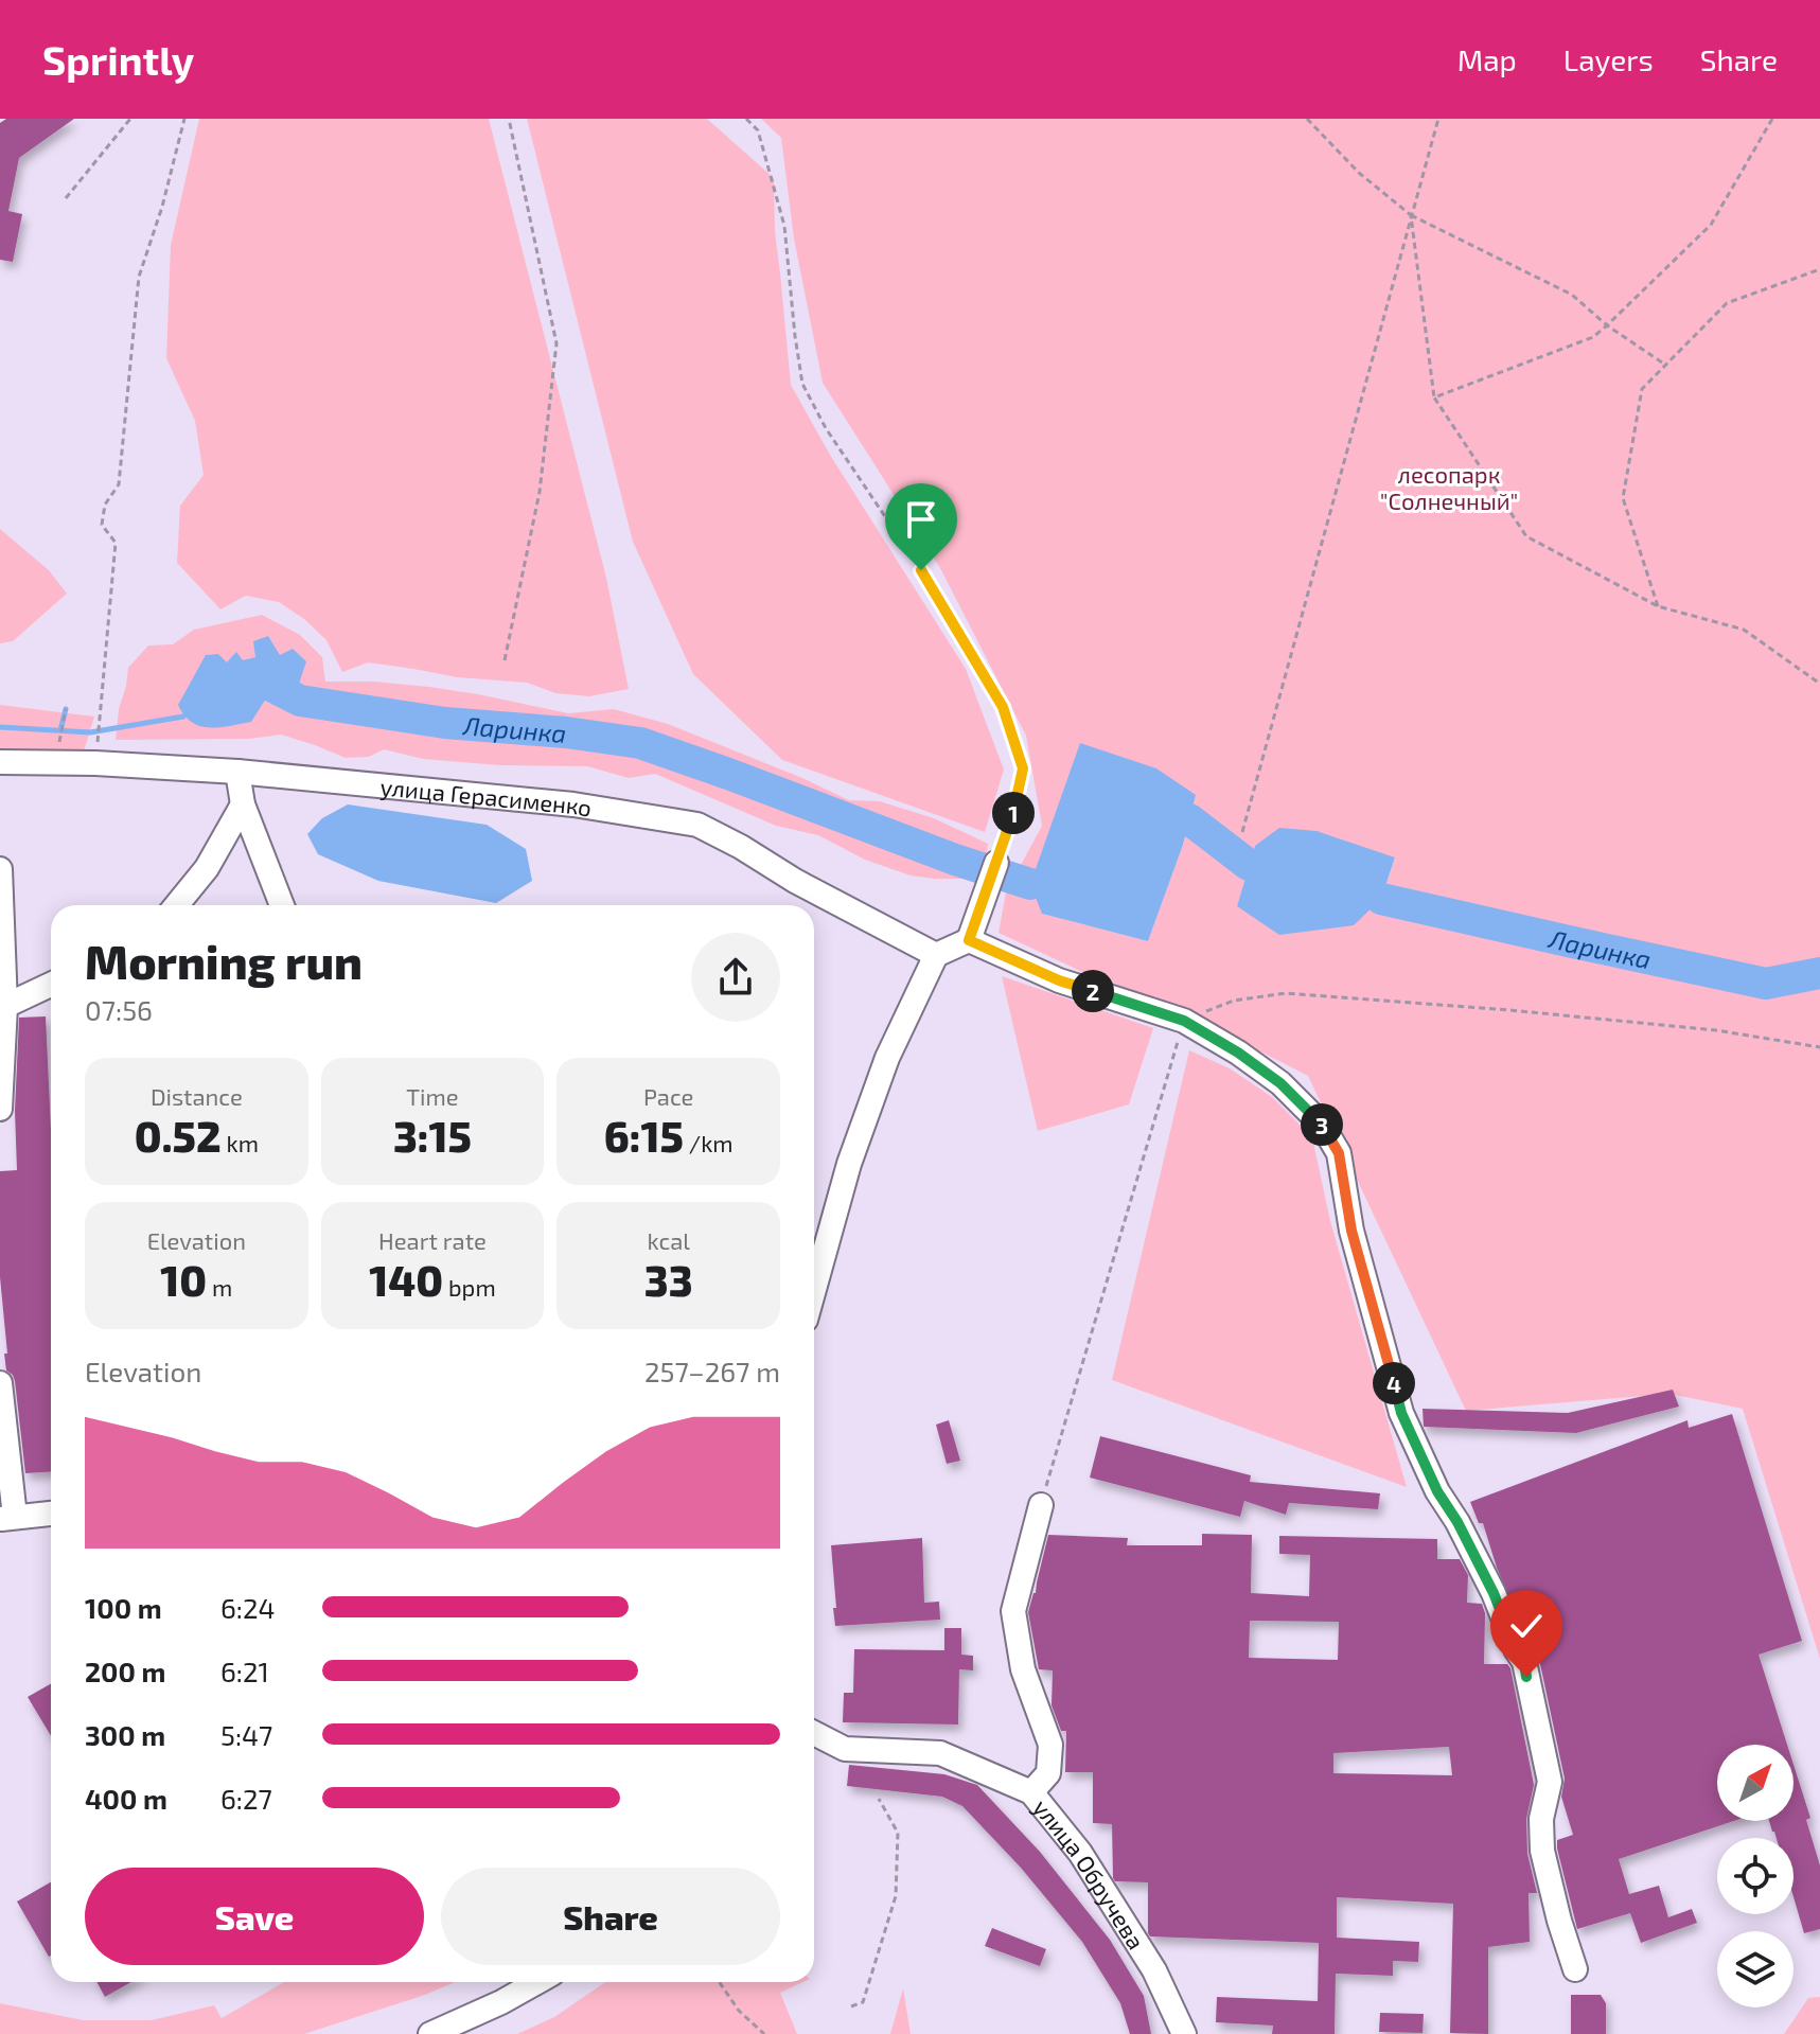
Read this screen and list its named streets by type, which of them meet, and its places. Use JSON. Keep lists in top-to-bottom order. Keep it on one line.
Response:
{"streets":{"street":["улица Герасименко","улица Обручева"]},"water":["Ларинка"],"parks":["лесопарк \"Солнечный\""],"north":"top right","page":{"header":"Sprintly","nav":["Map","Layers","Share"],"pins":["1","2","3","4"],"heading":["Morning run","07:56"],"stats":[["Distance","0.52 km"],["Time","3:15"],["Pace","6:15 /km"],["Elevation","10 m"],["Heart rate","140 bpm"],["kcal","33"]],"chart":["Elevation","257–267 m"],"list":[{"name":"100 m","note":"6:24"},{"name":"200 m","note":"6:21"},{"name":"300 m","note":"5:47"},{"name":"400 m","note":"6:27"}],"buttons":["Save","Share"]}}
